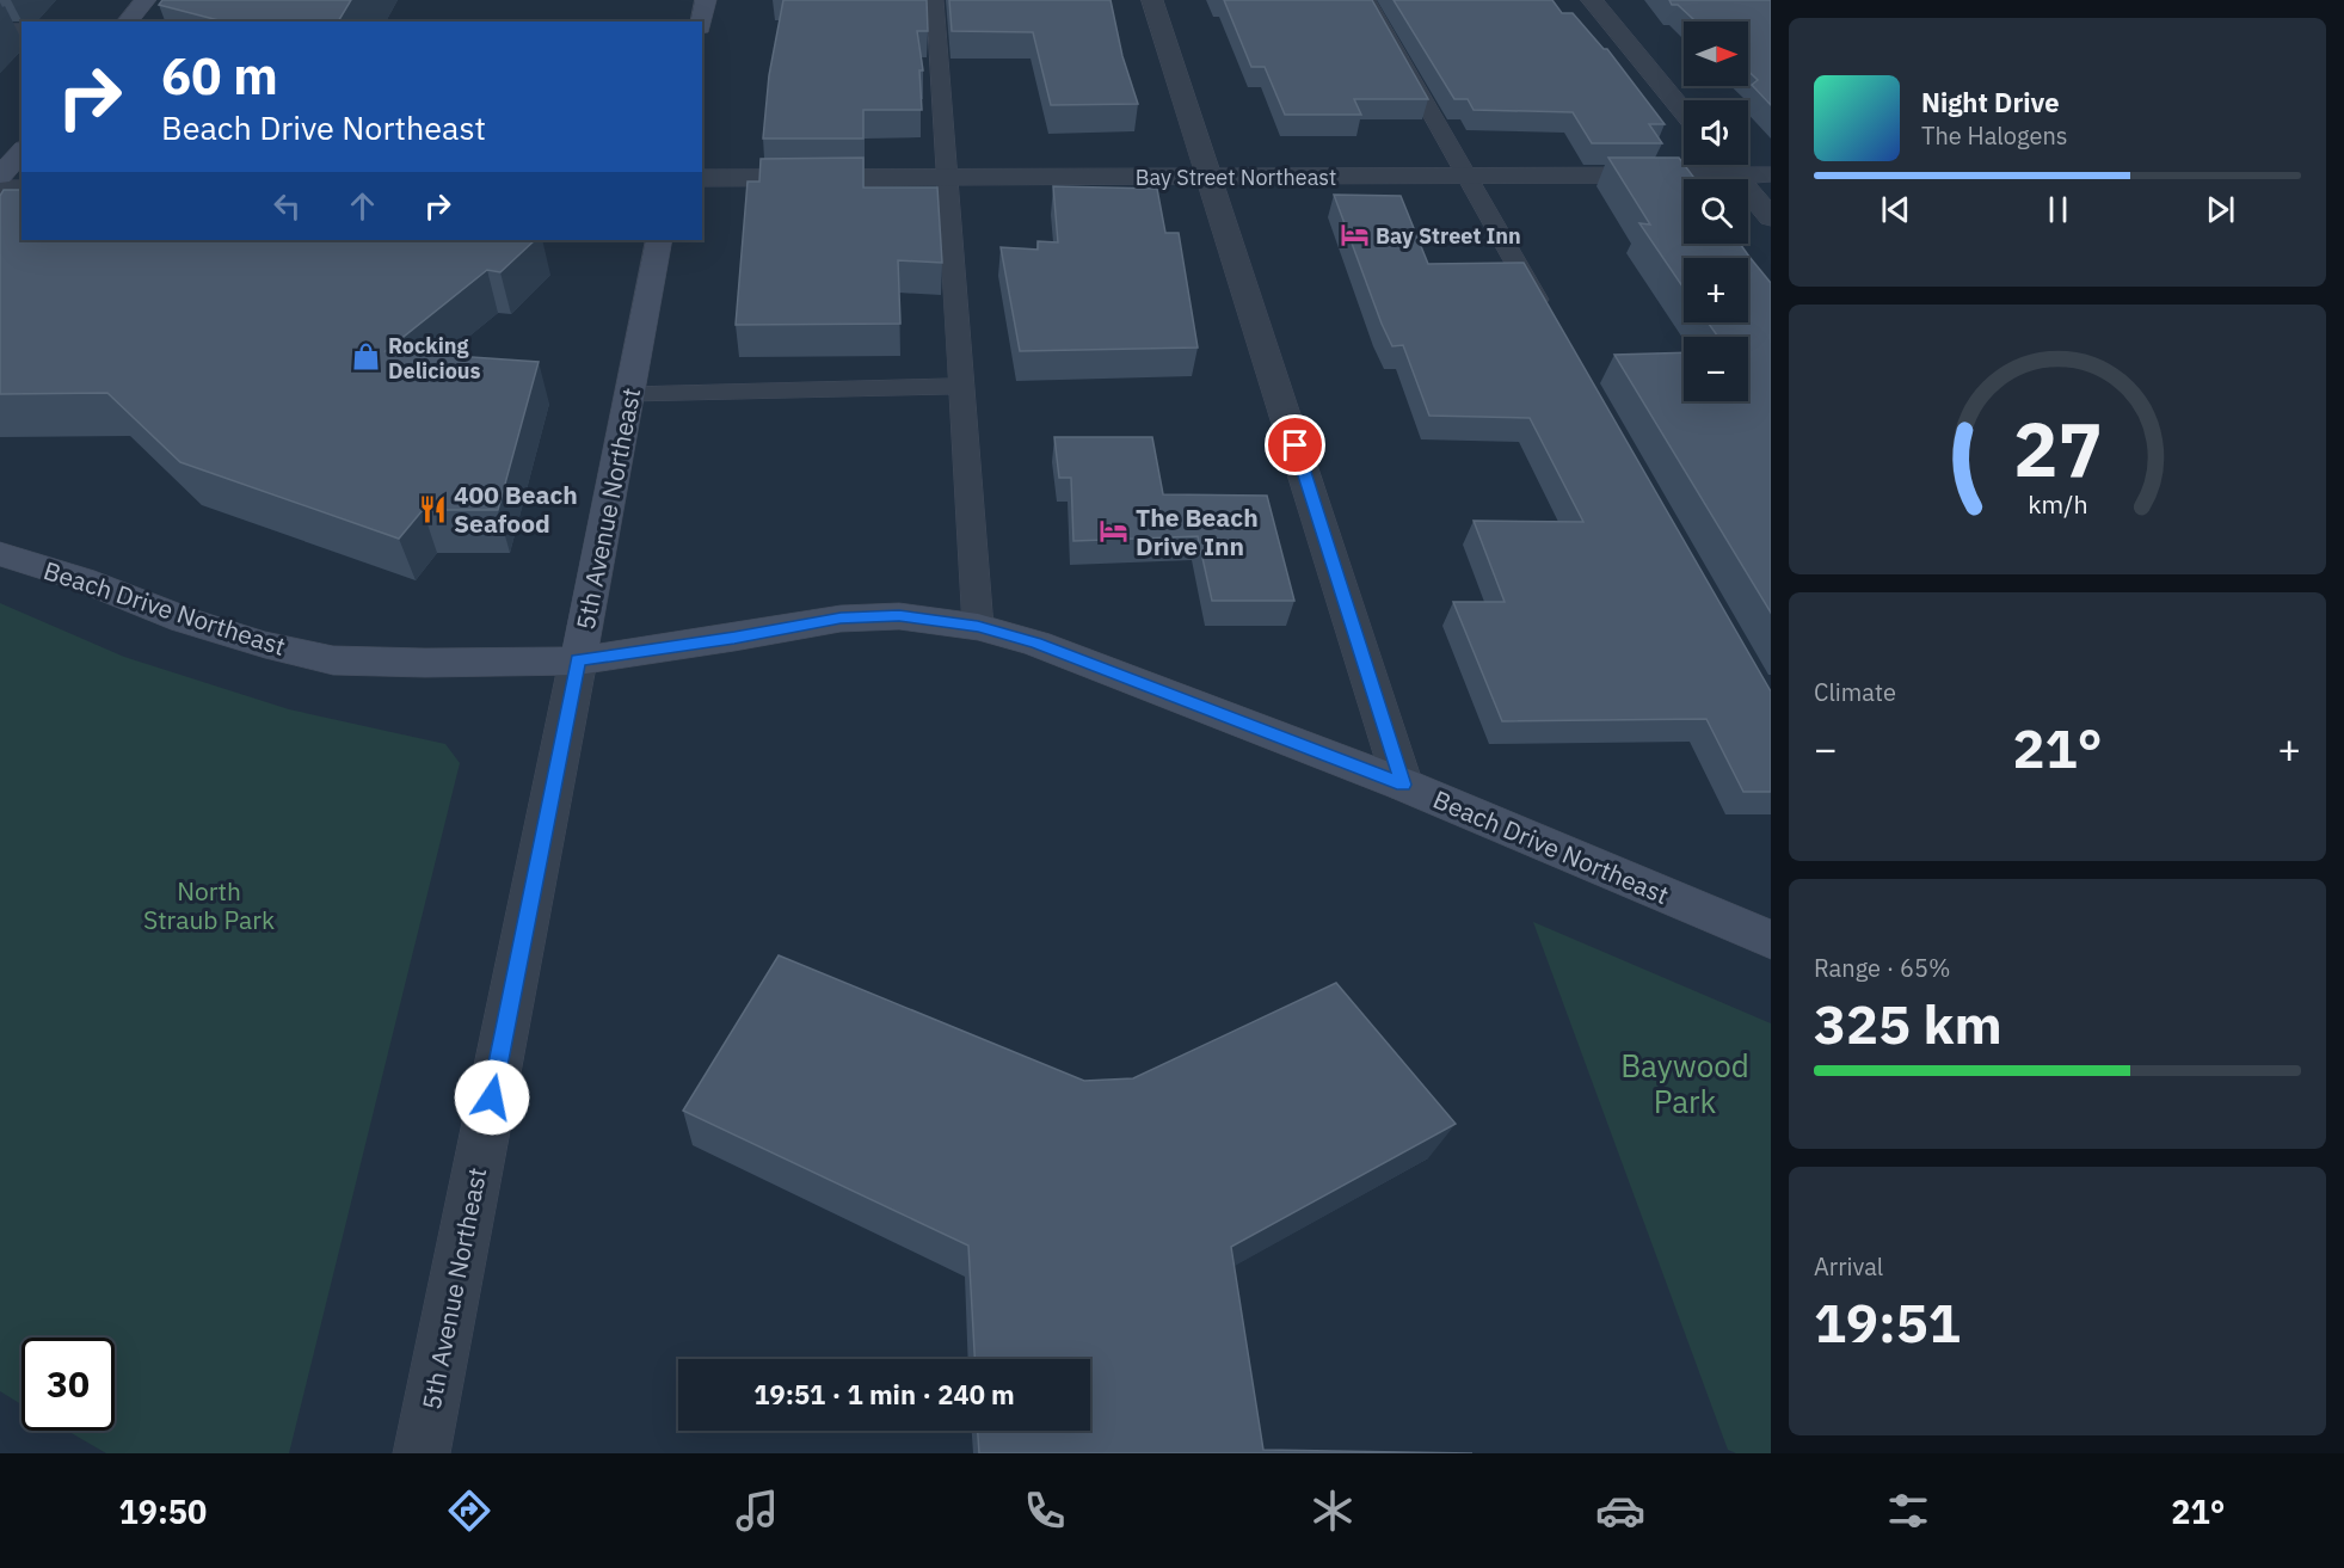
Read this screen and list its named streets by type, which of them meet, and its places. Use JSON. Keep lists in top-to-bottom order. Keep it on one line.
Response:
{"streets":{"street":["Bay Street Northeast","5th Avenue Northeast","Beach Drive Northeast"]},"crossings":[["5th Avenue Northeast","Beach Drive Northeast"]],"parks":["North Straub Park","Baywood Park"],"places":{"hotel":["Bay Street Inn","The Beach Drive Inn"],"shop":["Rocking Delicious"],"restaurant":["400 Beach Seafood"]},"north":"right","page":{"map_buttons":["+","−"],"turn":["60 m","Beach Drive Northeast"],"song":["Night Drive","The Halogens"],"tile":["Climate",["Range · 65%","325 km"],["Arrival","19:51"]],"heat":["−","21°","+"],"limit":"30","trip":"19:51 · 1 min · 240 m","tabs":["19:50","21°"],"gauge":["27","km/h"]}}
